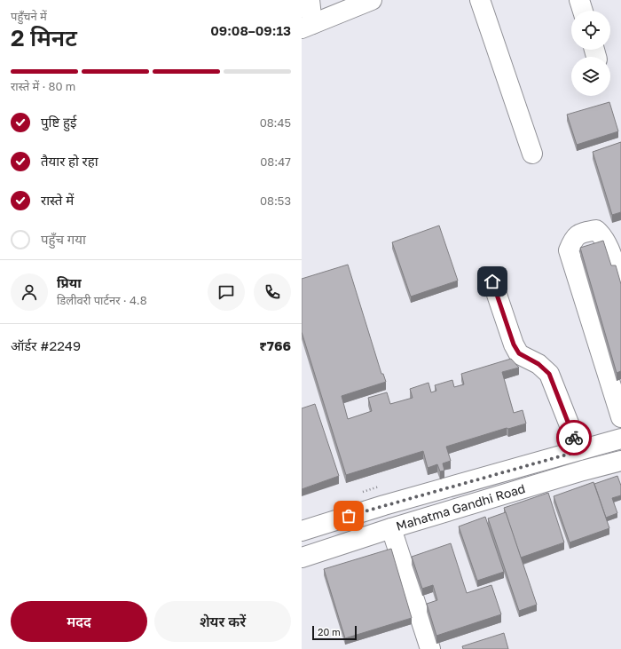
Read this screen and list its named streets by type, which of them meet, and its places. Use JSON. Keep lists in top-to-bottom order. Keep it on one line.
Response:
{"streets":{"main road":["Mahatma Gandhi Road"]},"scale_bar":"20 m","page":{"heading":["2 मिनट","पहुँचने में","09:08–09:13"],"panel":["प्रिया","डिलीवरी पार्टनर · 4.8","ऑर्डर #2249","₹766"],"bar":"रास्ते में · 80 m","list":[["पुष्टि हुई","08:45"],["तैयार हो रहा","08:47"],["रास्ते में","08:53"],"पहुँच गया"],"buttons":["मदद","शेयर करें"],"scale":"20 m"}}
